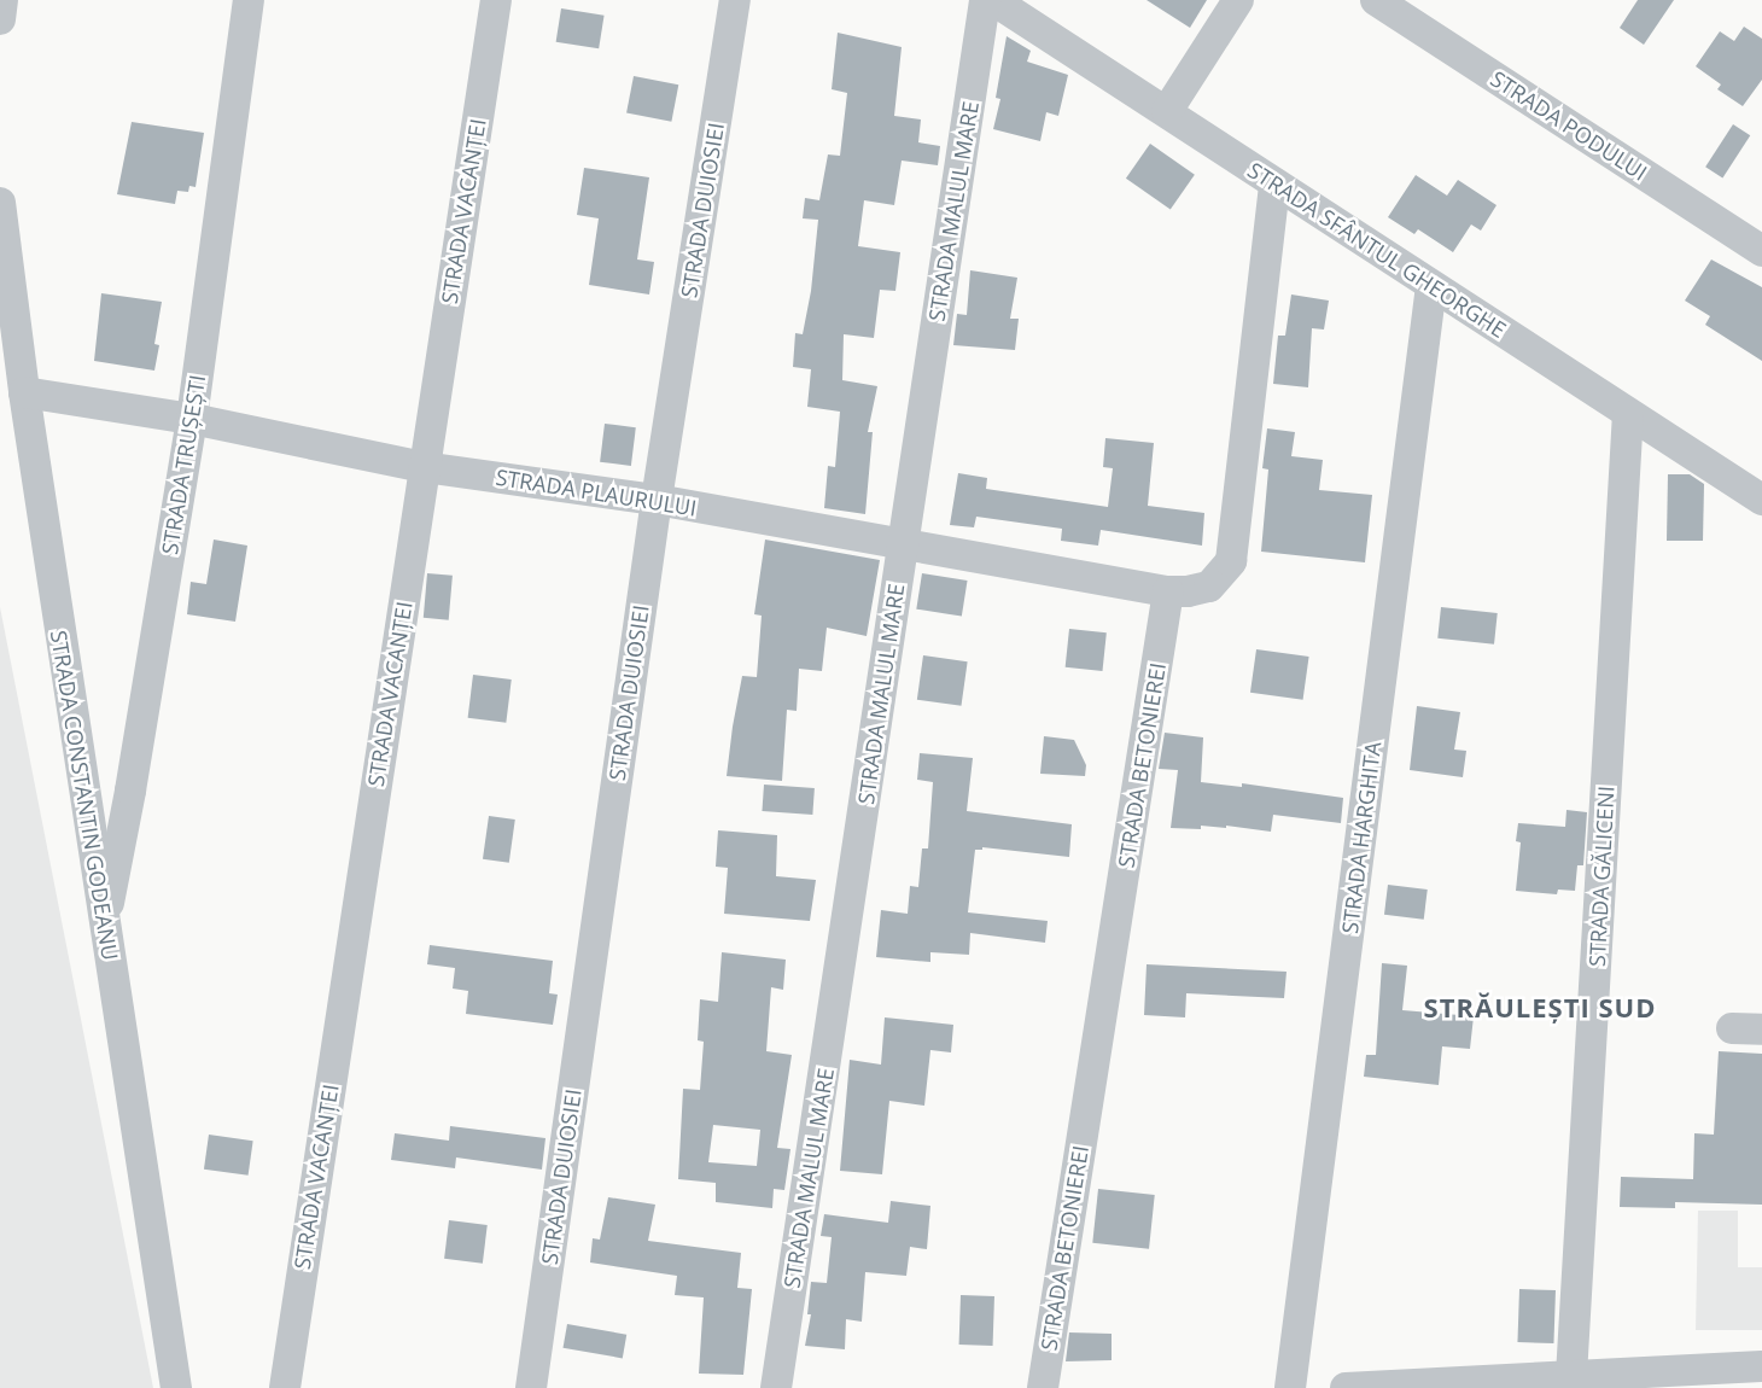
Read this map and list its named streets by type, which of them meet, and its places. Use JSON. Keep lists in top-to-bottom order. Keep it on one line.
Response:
{"streets":{"street":["STRADA PODULUI","STRADA DUIOSIEI","STRADA VACANȚEI","STRADA MALUL MARE","STRADA SFÂNTUL GHEORGHE","STRADA TRUȘEȘTI","STRADA PLAURULUI","STRADA BETONIEREI","STRADA CONSTANTIN GODEANU","STRADA HARGHITA","STRADA GĂLICENI"]},"crossings":[["STRADA DUIOSIEI","STRADA PLAURULUI"],["STRADA VACANȚEI","STRADA PLAURULUI"],["STRADA MALUL MARE","STRADA PLAURULUI"],["STRADA SFÂNTUL GHEORGHE","STRADA HARGHITA"],["STRADA SFÂNTUL GHEORGHE","STRADA GĂLICENI"],["STRADA TRUȘEȘTI","STRADA PLAURULUI"],["STRADA TRUȘEȘTI","STRADA CONSTANTIN GODEANU"],["STRADA PLAURULUI","STRADA BETONIEREI"],["STRADA PLAURULUI","STRADA CONSTANTIN GODEANU"]],"districts":["STRĂULEȘTI SUD"]}
